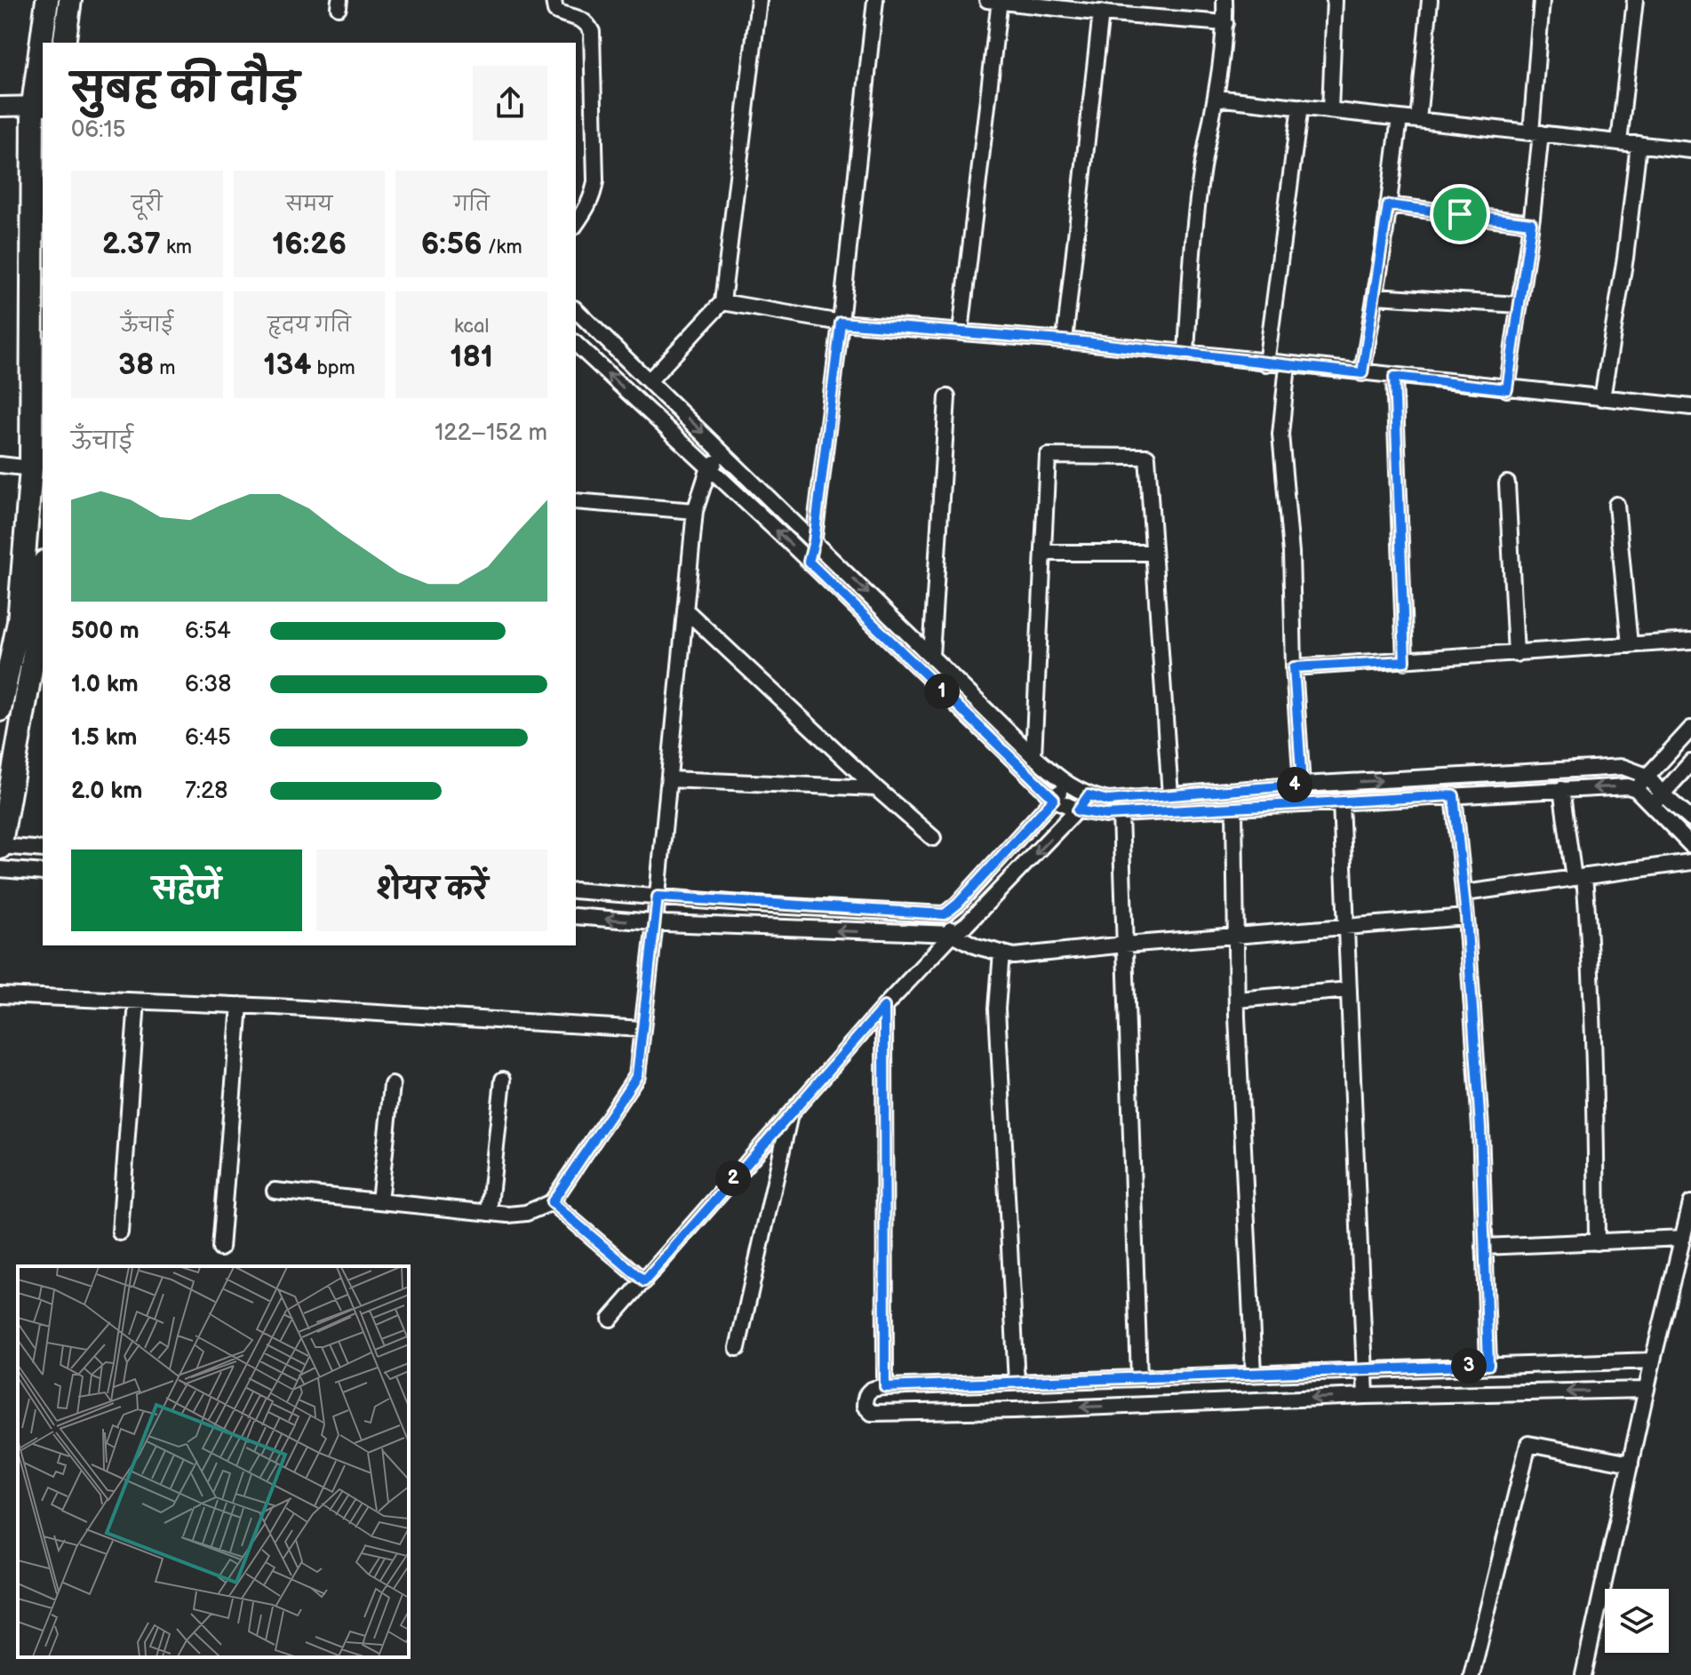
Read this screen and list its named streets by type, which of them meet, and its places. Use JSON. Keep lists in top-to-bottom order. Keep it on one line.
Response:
{"page":{"heading":["सुबह की दौड़","06:15"],"stats":[["दूरी","2.37 km"],["समय","16:26"],["गति","6:56 /km"],["ऊँचाई","38 m"],["हृदय गति","134 bpm"],["kcal","181"]],"chart":["ऊँचाई","122–152 m"],"list":[{"name":"500 m","note":"6:54"},{"name":"1.0 km","note":"6:38"},{"name":"1.5 km","note":"6:45"},{"name":"2.0 km","note":"7:28"}],"pins":["1","4","2","3"],"buttons":["सहेजें","शेयर करें"]}}
